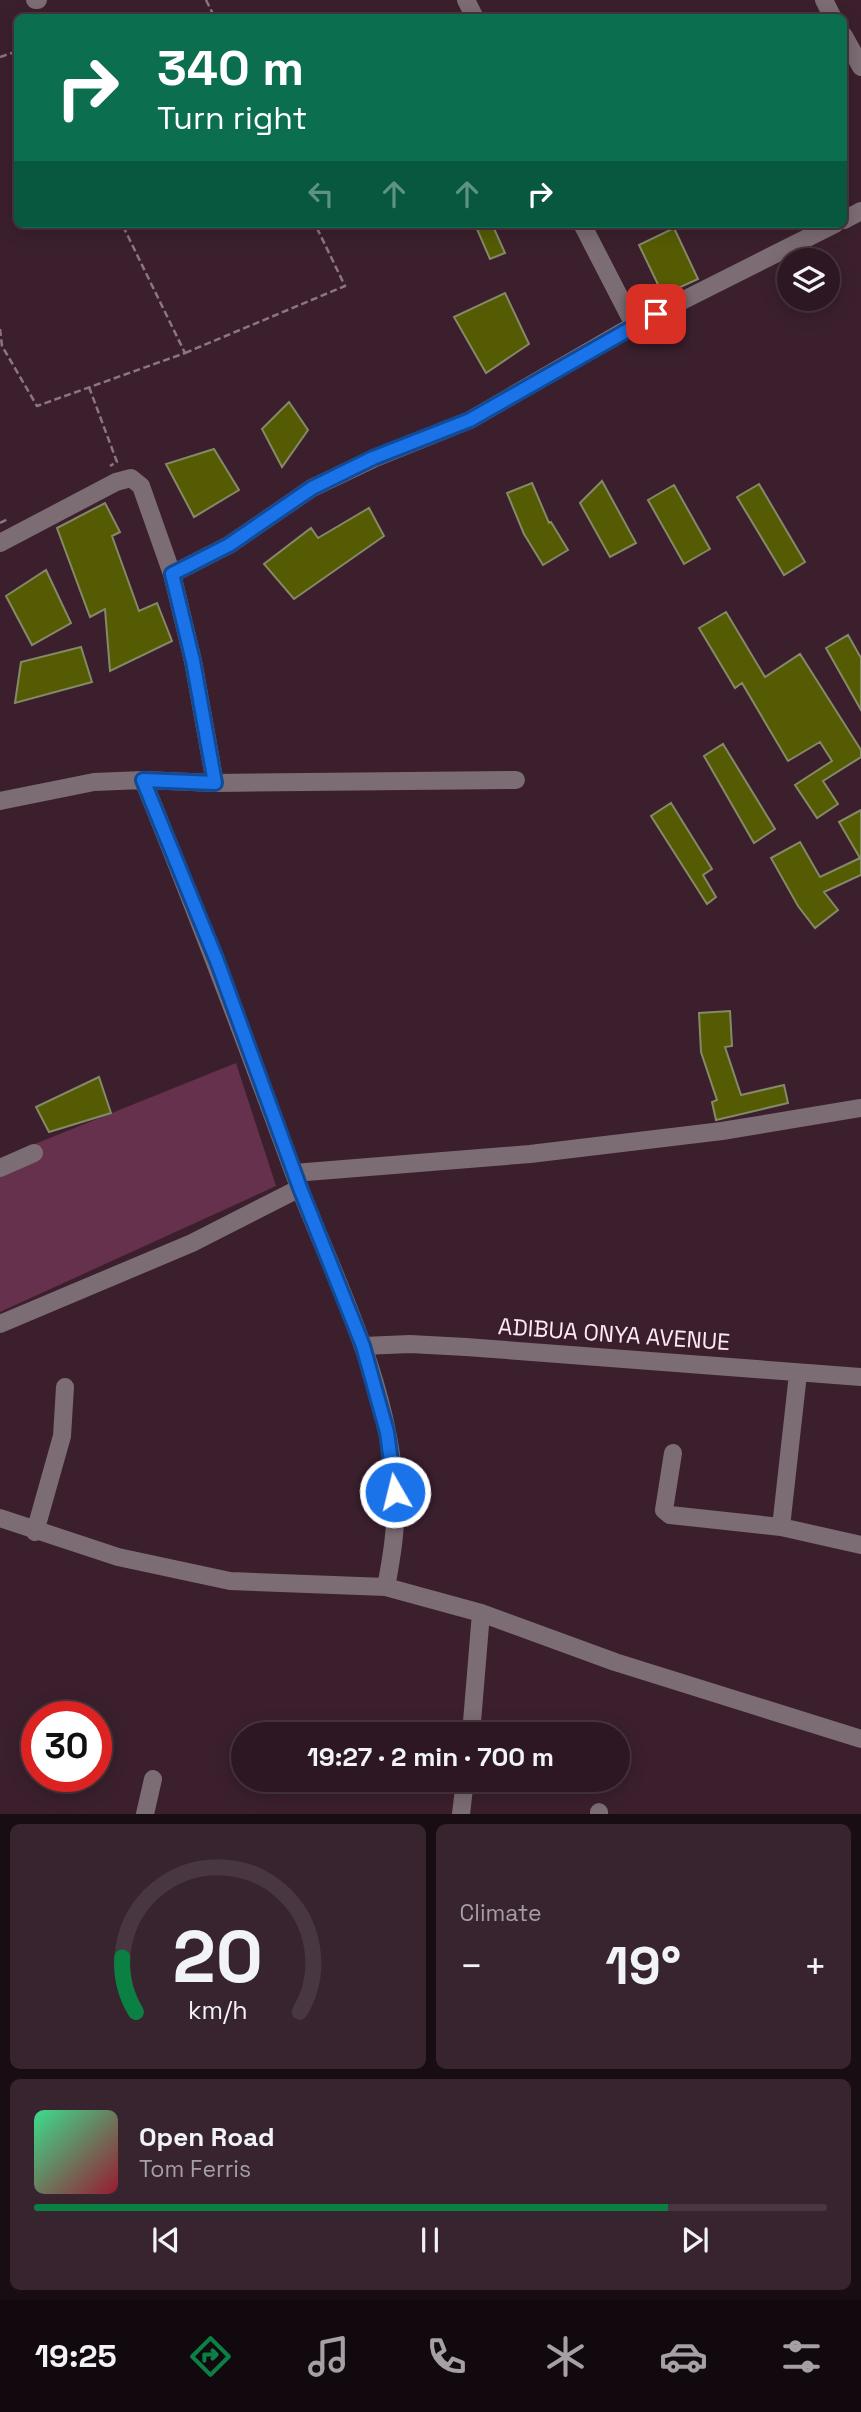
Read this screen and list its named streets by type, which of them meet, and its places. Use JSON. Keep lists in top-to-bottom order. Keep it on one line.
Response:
{"streets":{"street":["ADIBUA ONYA AVENUE"]},"page":{"turn":["340 m","Turn right"],"limit":"30","trip":"19:27 · 2 min · 700 m","tile":"Climate","heat":["−","19°","+"],"song":["Open Road","Tom Ferris"],"tabs":"19:25","gauge":["20","km/h"]}}
